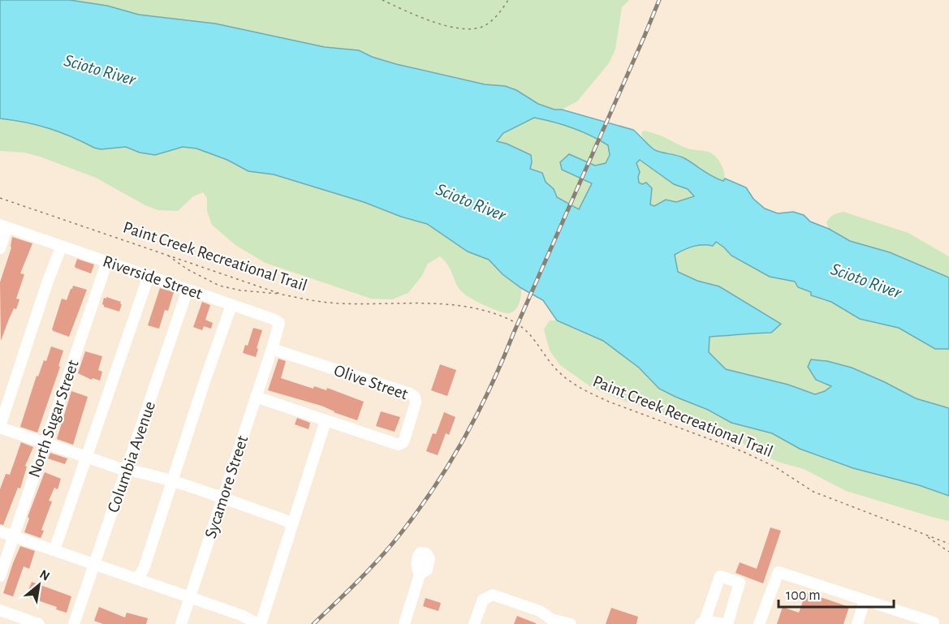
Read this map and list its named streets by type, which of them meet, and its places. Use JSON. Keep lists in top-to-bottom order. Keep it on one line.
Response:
{"streets":{"street":["Riverside Street","Olive Street","North Sugar Street","Columbia Avenue","Sycamore Street"],"path":["Paint Creek Recreational Trail"]},"crossings":[["Riverside Street","Olive Street"],["Riverside Street","North Sugar Street"],["Riverside Street","Columbia Avenue"],["Riverside Street","Sycamore Street"],["Olive Street","Sycamore Street"]],"water":["Scioto River"],"scale_bar":"100 m","north":"top right"}
